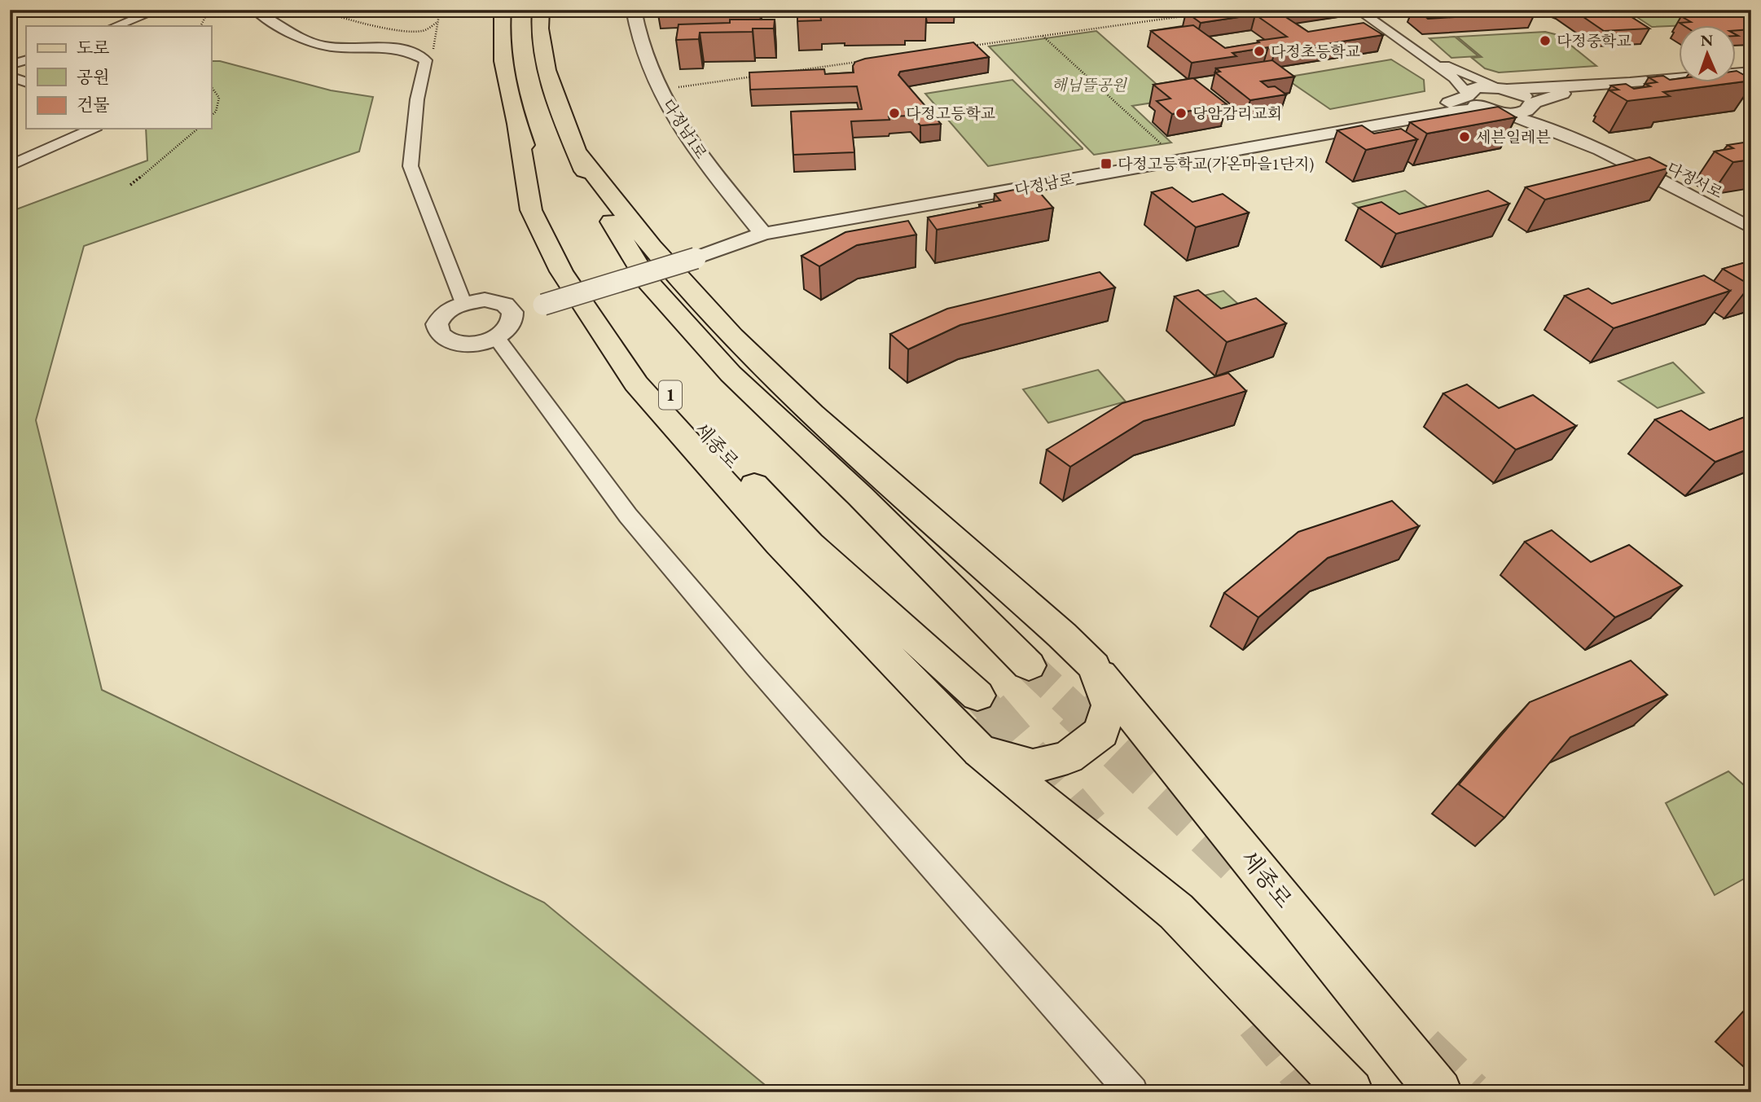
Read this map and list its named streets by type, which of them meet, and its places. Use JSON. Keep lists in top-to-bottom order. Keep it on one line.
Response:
{"streets":{"main road":["1","세종로"],"street":["다정남1로","다정서로","다정남로"]},"crossings":[["다정남1로","다정남로"]],"parks":["해님뜰공원"],"places":{"other":["다정중학교","다정초등학교","다정고등학교","당암감리교회","세븐일레븐"],"transit":["다정고등학교(가온마을1단지)"]},"legend":["도로","공원","건물"],"north":"top"}
